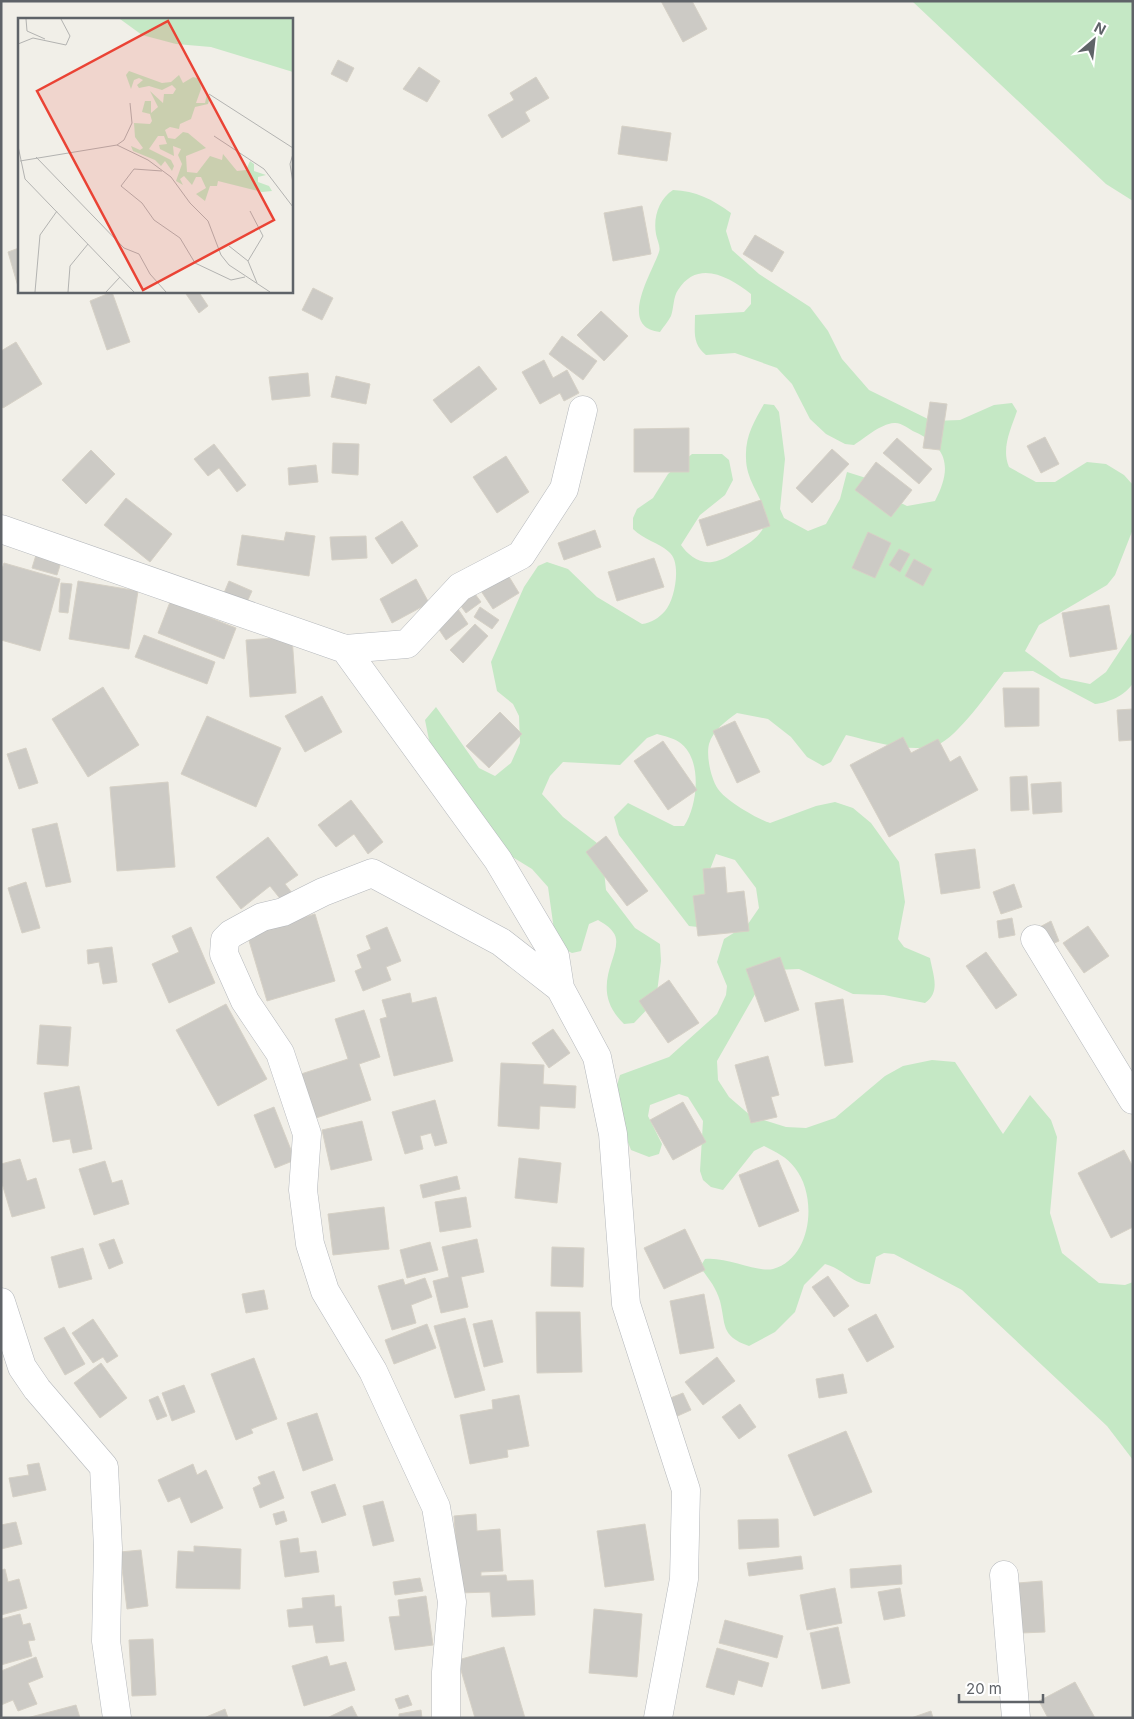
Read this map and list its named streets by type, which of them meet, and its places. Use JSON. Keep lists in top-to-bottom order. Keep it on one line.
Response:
{"scale_bar":"20 m","north":"top right"}
